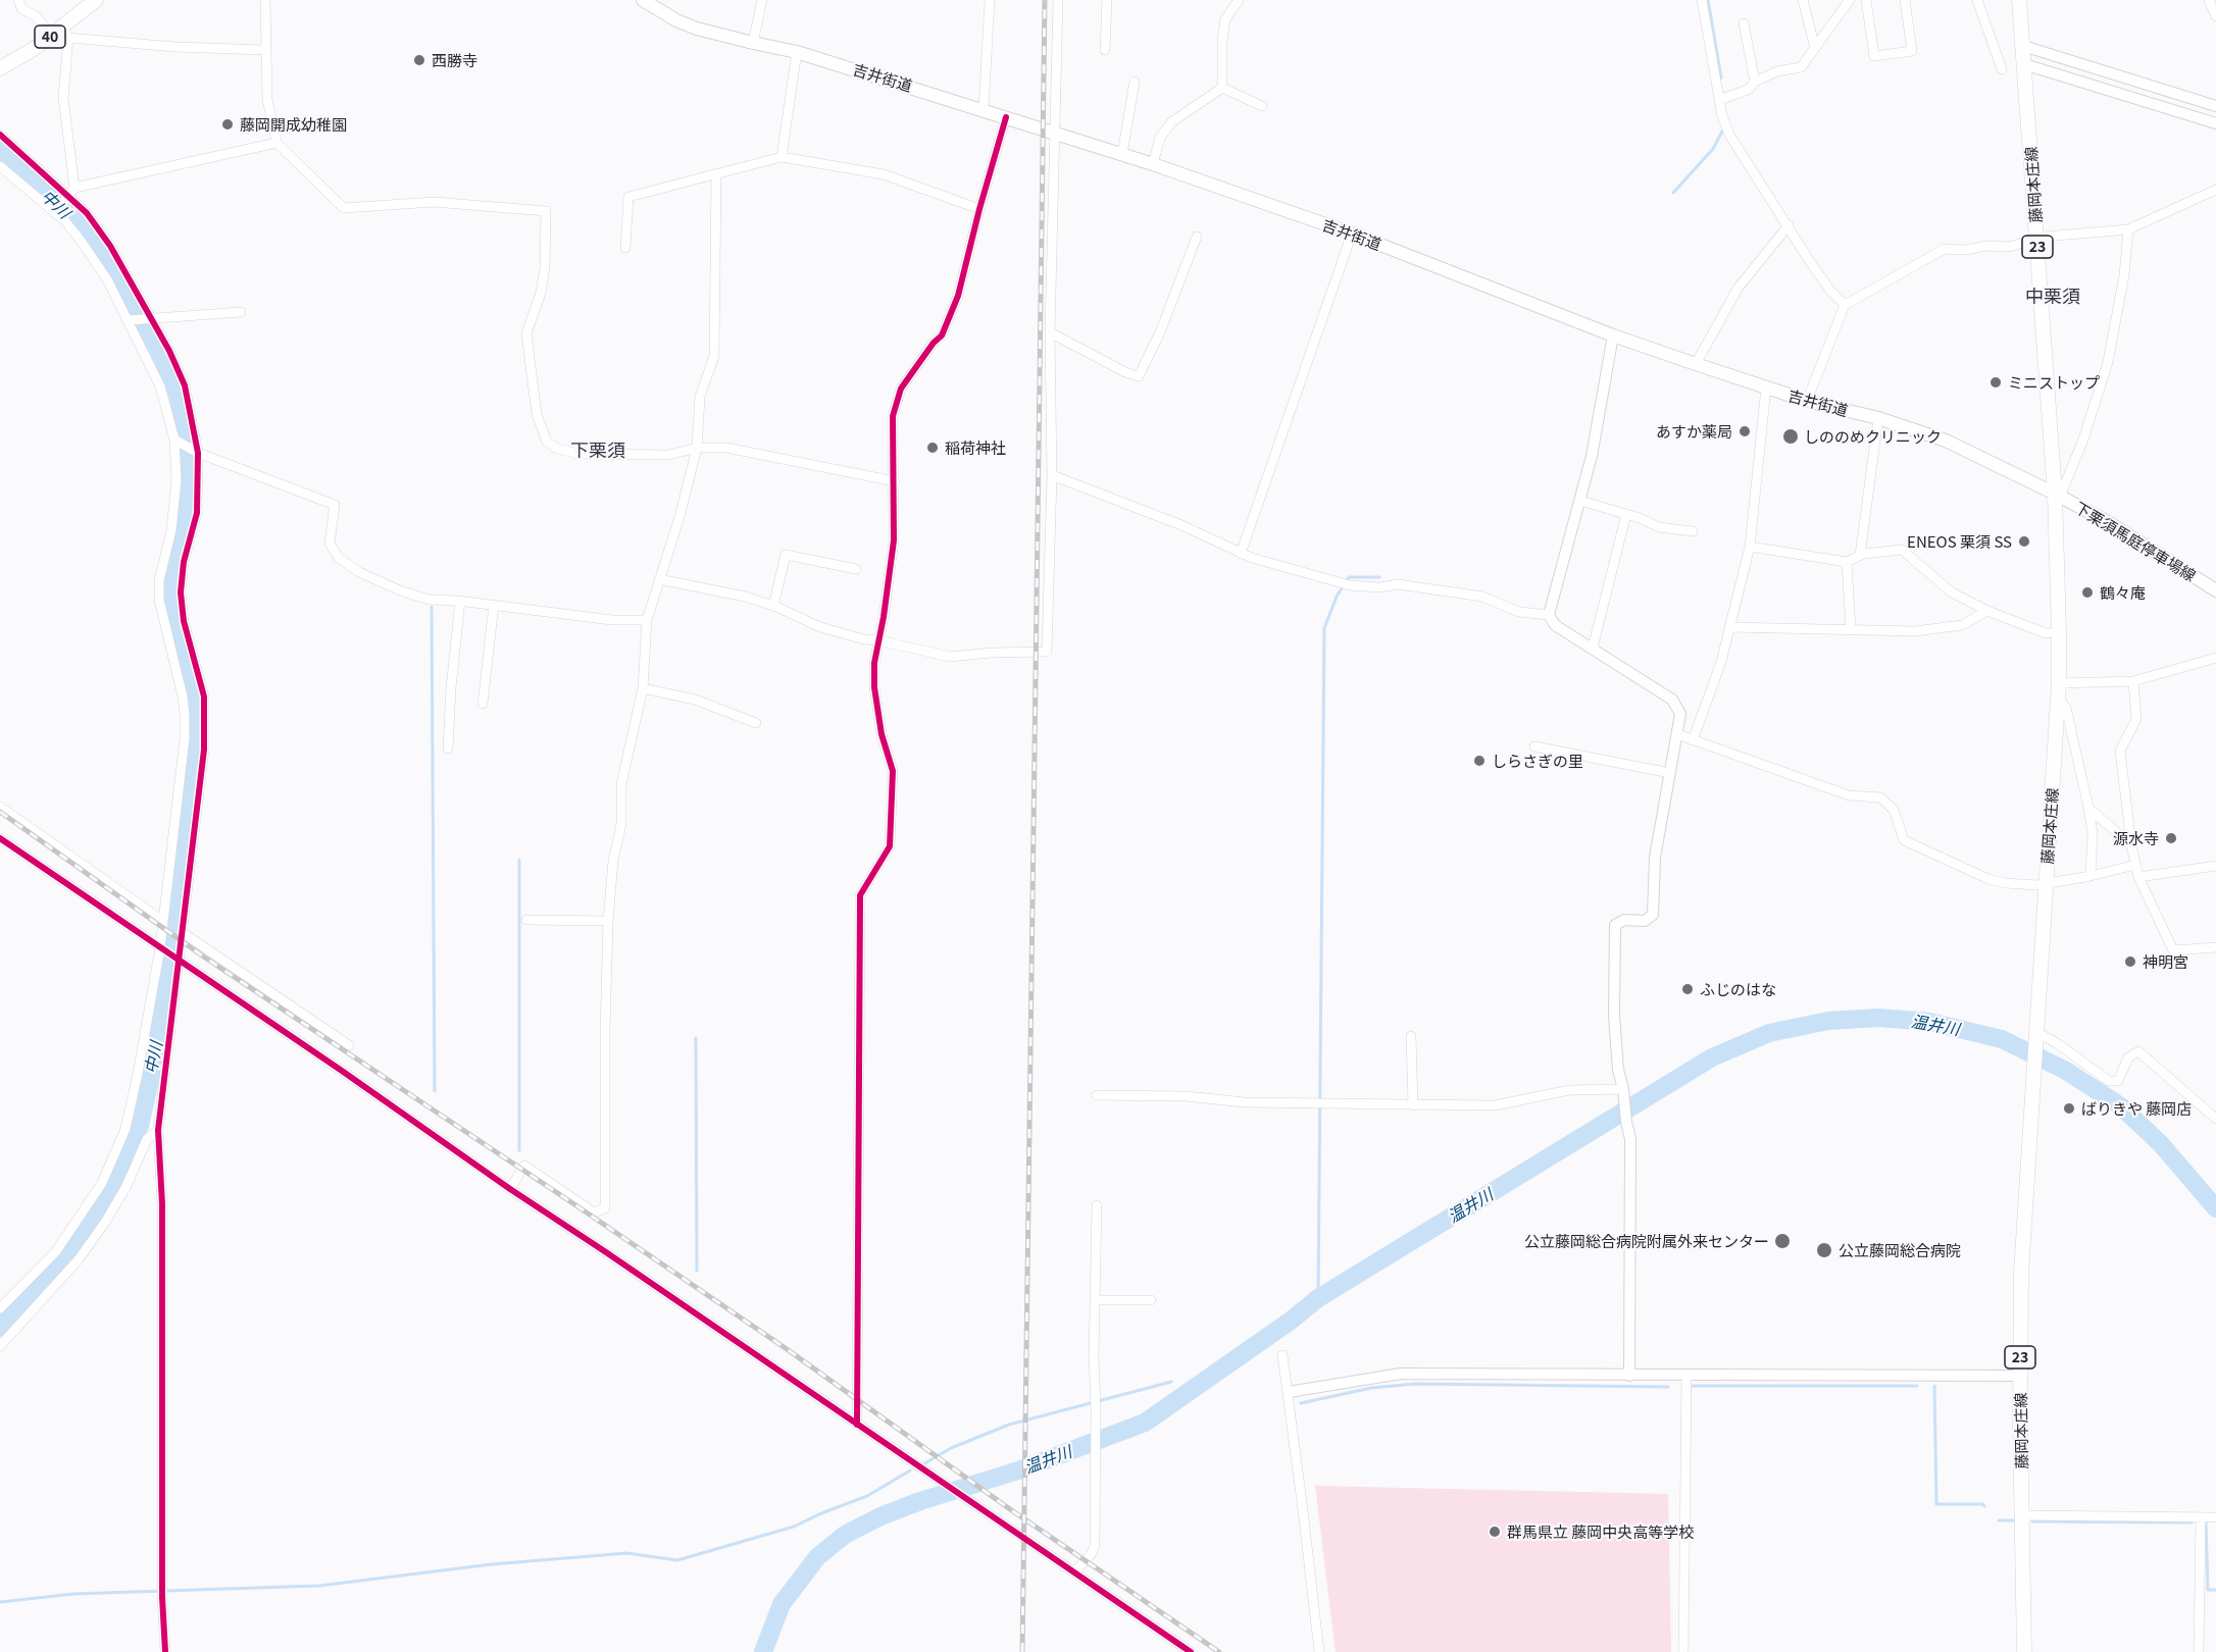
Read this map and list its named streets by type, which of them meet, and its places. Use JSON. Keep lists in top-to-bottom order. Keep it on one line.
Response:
{"streets":{"main road":["40","吉井街道","藤岡本庄線","23","下栗須馬庭停車場線"]},"crossings":[["吉井街道","藤岡本庄線"],["吉井街道","下栗須馬庭停車場線"],["藤岡本庄線","下栗須馬庭停車場線"]],"districts":["中栗須","下栗須"],"water":["中川","温井川"],"places":["西勝寺","藤岡開成幼稚園","ミニストップ","あすか薬局","しののめクリニック","稲荷神社","ENEOS 栗須 SS","鶴々庵","しらさぎの里","源水寺","神明宮","ふじのはな","ばりきや 藤岡店","公立藤岡総合病院附属外来センター","公立藤岡総合病院","群馬県立 藤岡中央高等学校"]}
